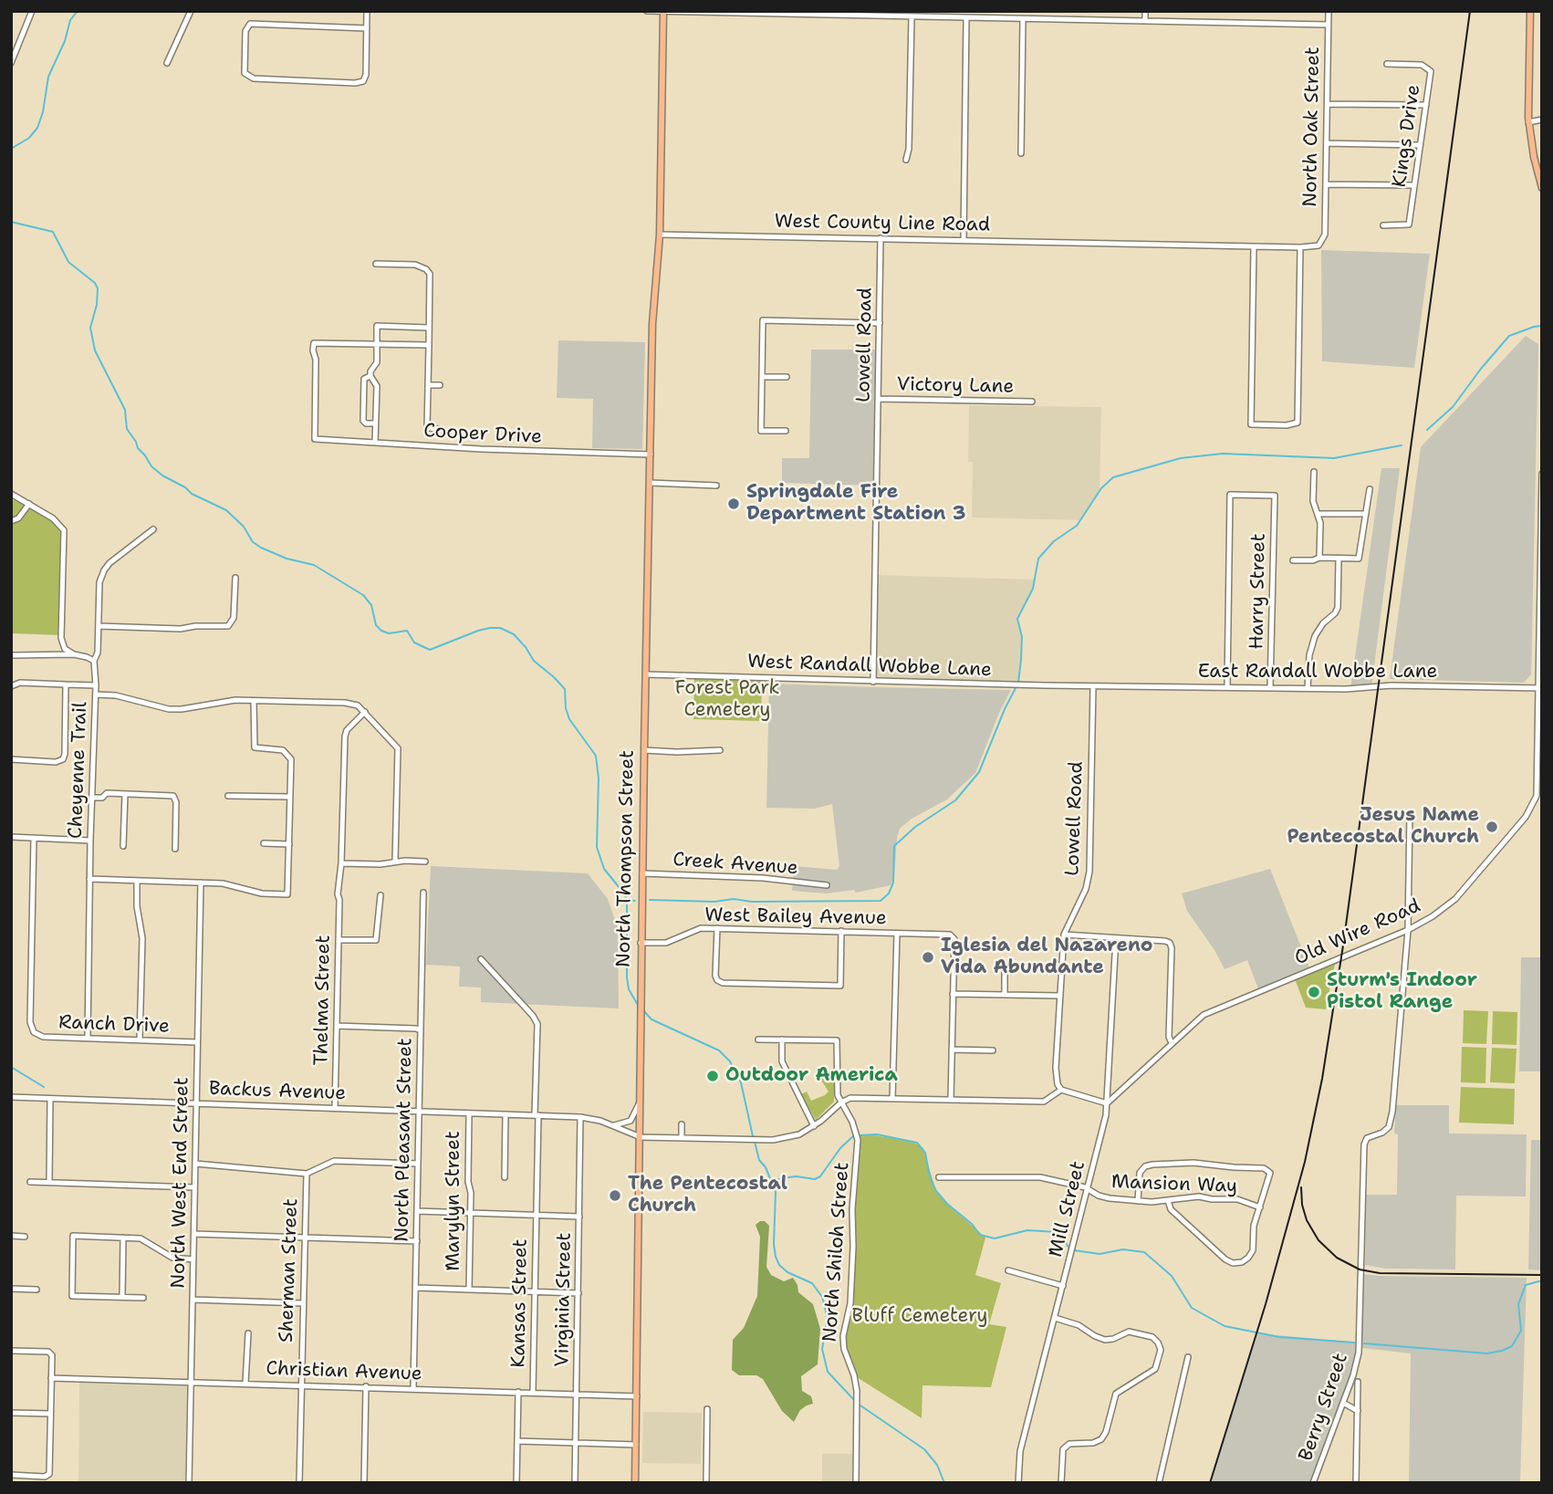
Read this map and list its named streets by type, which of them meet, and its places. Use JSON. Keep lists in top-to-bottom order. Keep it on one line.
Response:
{"streets":{"main road":["North Thompson Street"],"street":["North Oak Street","Kings Drive","West County Line Road","Lowell Road","Victory Lane","Cooper Drive","Harry Street","West Randall Wobbe Lane","East Randall Wobbe Lane","Cheyenne Trail","Creek Avenue","West Bailey Avenue","Old Wire Road","Thelma Street","Ranch Drive","Backus Avenue","North Pleasant Street","North West End Street","Mansion Way","Marylyn Street","Mill Street","North Shiloh Street","Sherman Street","Virginia Street","Kansas Street","Christian Avenue","Berry Street"]},"crossings":[["North Oak Street","West County Line Road"],["West County Line Road","Lowell Road"],["West County Line Road","North Thompson Street"],["Lowell Road","Victory Lane"],["Lowell Road","West Randall Wobbe Lane"],["Lowell Road","East Randall Wobbe Lane"],["Cooper Drive","North Thompson Street"],["Harry Street","East Randall Wobbe Lane"],["West Randall Wobbe Lane","East Randall Wobbe Lane"],["West Randall Wobbe Lane","North Thompson Street"],["East Randall Wobbe Lane","Old Wire Road"],["Cheyenne Trail","Ranch Drive"],["North Thompson Street","Creek Avenue"],["North Thompson Street","West Bailey Avenue"],["North Thompson Street","Backus Avenue"],["North Thompson Street","Christian Avenue"],["Old Wire Road","Mill Street"],["Old Wire Road","Berry Street"],["Thelma Street","Backus Avenue"],["Ranch Drive","North West End Street"],["Backus Avenue","North Pleasant Street"],["Backus Avenue","North West End Street"],["Backus Avenue","Marylyn Street"],["Backus Avenue","Virginia Street"],["Backus Avenue","Kansas Street"],["North Pleasant Street","Christian Avenue"],["North West End Street","Christian Avenue"],["Mansion Way","Mill Street"],["Sherman Street","Christian Avenue"],["Virginia Street","Christian Avenue"],["Kansas Street","Christian Avenue"]],"parks":["Forest Park Cemetery","Bluff Cemetery"],"places":["Springdale Fire Department Station 3","Jesus Name Pentecostal Church","Iglesia del Nazareno Vida Abundante","Sturm's Indoor Pistol Range","Outdoor America","The Pentecostal Church"]}
